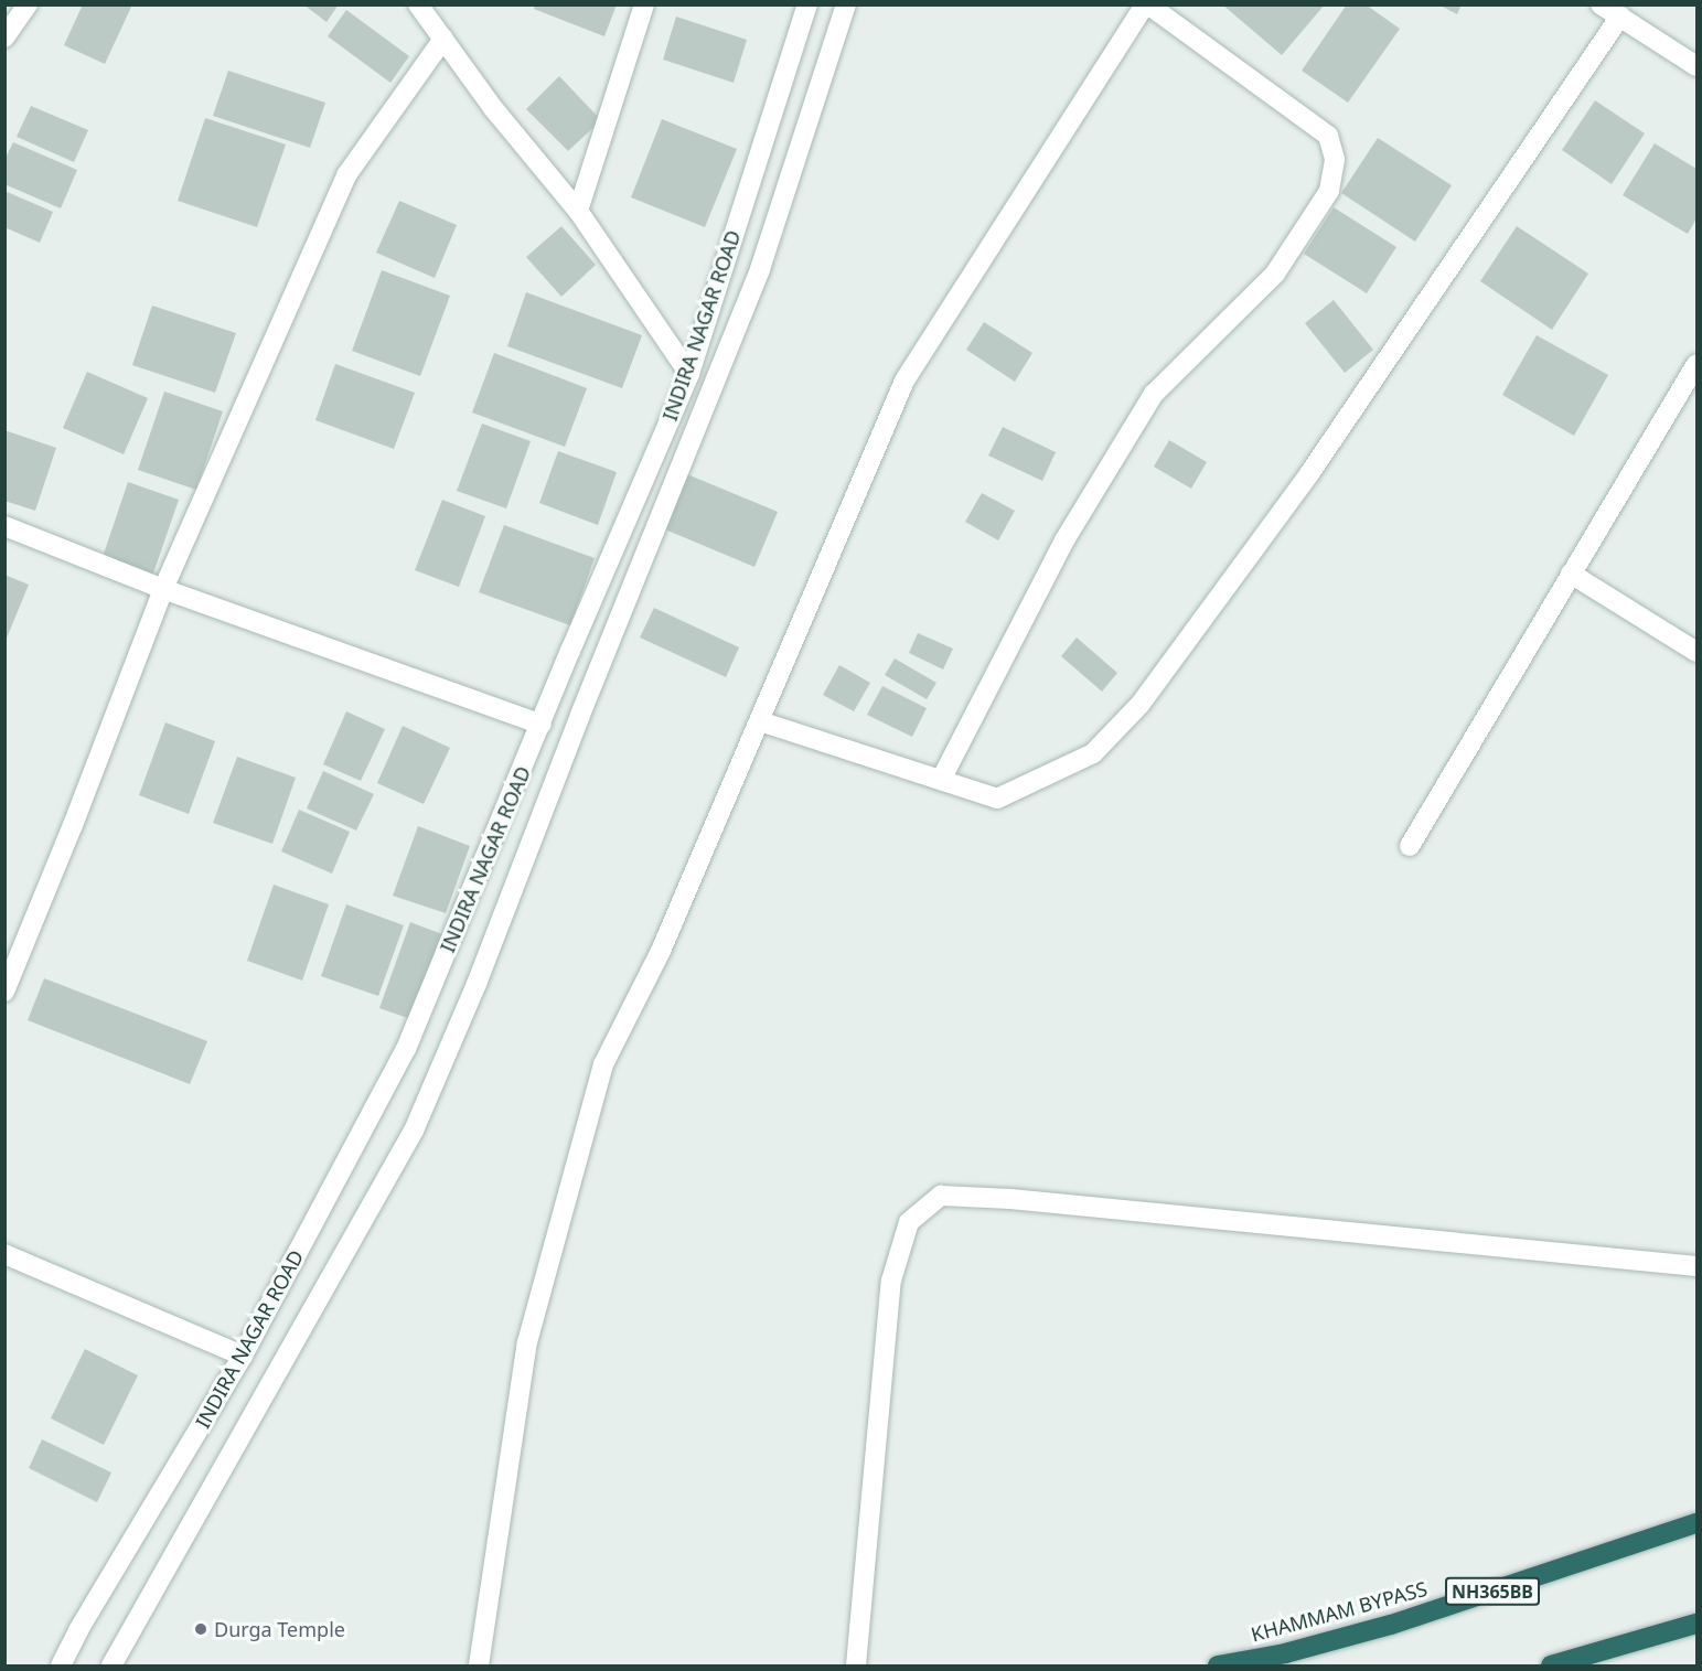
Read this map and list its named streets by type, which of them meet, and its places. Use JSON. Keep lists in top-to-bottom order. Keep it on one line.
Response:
{"streets":{"highway":["NH365BB","KHAMMAM BYPASS"],"street":["INDIRA NAGAR ROAD"]},"places":["Durga Temple"]}
